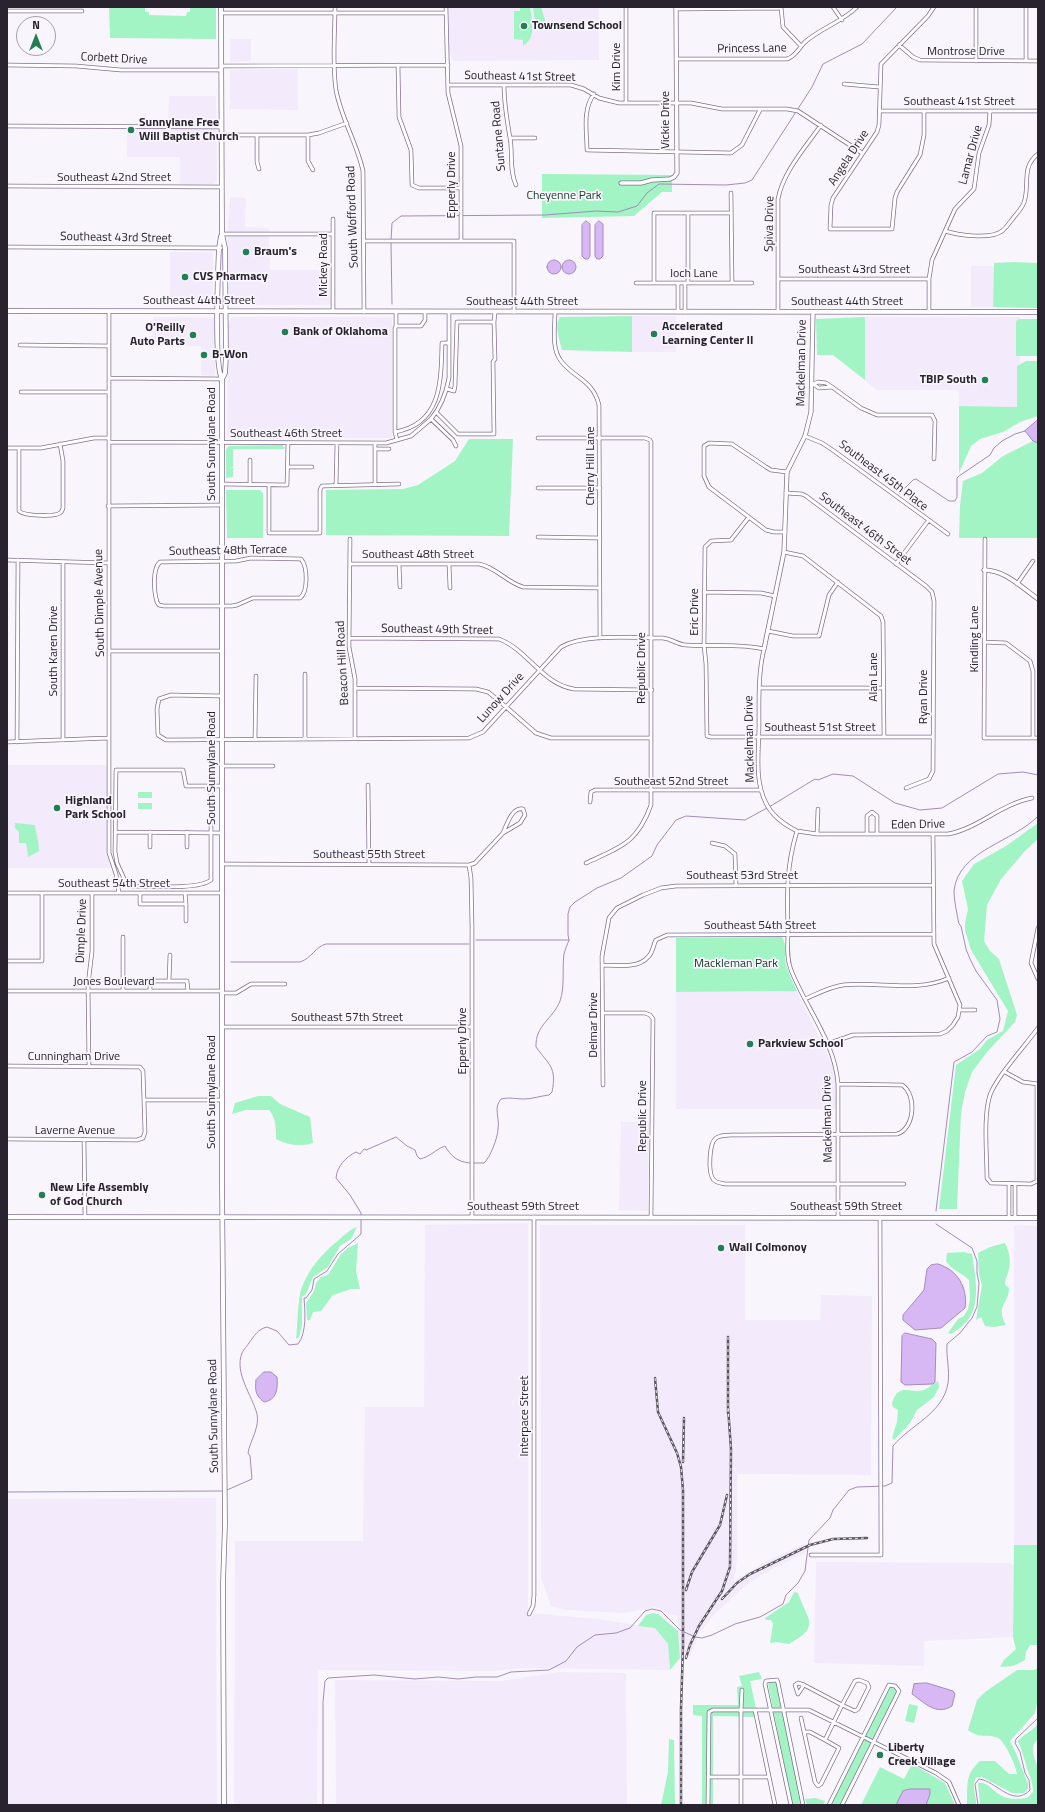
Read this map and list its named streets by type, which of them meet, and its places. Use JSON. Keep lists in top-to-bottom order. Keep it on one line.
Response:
{"streets":{"main road":["Southeast 44th Street","South Sunnylane Road","Southeast 59th Street"],"street":["Princess Lane","Montrose Drive","Corbett Drive","Kim Drive","Southeast 41st Street","Vickie Drive","Suntane Road","Lamar Drive","Angela Drive","Southeast 42nd Street","Epperly Drive","South Wofford Road","Spiva Drive","Southeast 43rd Street","Mickey Road","loch Lane","Mackelman Drive","Southeast 46th Street","Cherry Hill Lane","Southeast 45th Place","Southeast 48th Terrace","Southeast 48th Street","South Dimple Avenue","Eric Drive","Southeast 49th Street","Kindling Lane","South Karen Drive","Beacon Hill Road","Republic Drive","Alan Lane","Ryan Drive","Lunow Drive","Southeast 51st Street","Southeast 52nd Street","Eden Drive","Southeast 55th Street","Southeast 53rd Street","Southeast 54th Street","Dimple Drive","Jones Boulevard","Southeast 57th Street","Delmar Drive","Cunningham Drive","Laverne Avenue","Interpace Street"]},"crossings":[["Princess Lane","Vickie Drive"],["Montrose Drive","Angela Drive"],["Corbett Drive","Southeast 41st Street"],["Corbett Drive","South Sunnylane Road"],["Kim Drive","Southeast 41st Street"],["Kim Drive","Vickie Drive"],["Southeast 41st Street","Vickie Drive"],["Southeast 41st Street","Suntane Road"],["Southeast 41st Street","Lamar Drive"],["Southeast 41st Street","Angela Drive"],["Southeast 41st Street","Epperly Drive"],["Southeast 41st Street","South Wofford Road"],["Southeast 41st Street","Spiva Drive"],["Southeast 41st Street","South Sunnylane Road"],["Lamar Drive","Southeast 43rd Street"],["Lamar Drive","Southeast 44th Street"],["Southeast 42nd Street","South Sunnylane Road"],["Epperly Drive","Southeast 55th Street"],["Epperly Drive","Southeast 57th Street"],["Epperly Drive","Southeast 59th Street"],["South Wofford Road","Southeast 44th Street"],["Spiva Drive","Southeast 43rd Street"],["Spiva Drive","Southeast 44th Street"],["Southeast 43rd Street","South Sunnylane Road"],["Mickey Road","Southeast 44th Street"],["Southeast 44th Street","Mackelman Drive"],["Southeast 44th Street","South Sunnylane Road"],["Southeast 44th Street","Cherry Hill Lane"],["Southeast 44th Street","South Dimple Avenue"],["Mackelman Drive","Southeast 46th Street"],["Mackelman Drive","Southeast 45th Place"],["Mackelman Drive","Lunow Drive"],["Mackelman Drive","Southeast 51st Street"],["Mackelman Drive","Southeast 52nd Street"],["Mackelman Drive","Eden Drive"],["Mackelman Drive","Southeast 53rd Street"],["Mackelman Drive","Southeast 54th Street"],["Mackelman Drive","Southeast 59th Street"],["Southeast 46th Street","South Sunnylane Road"],["Southeast 46th Street","South Dimple Avenue"],["Southeast 46th Street","Ryan Drive"],["South Sunnylane Road","Southeast 48th Terrace"],["South Sunnylane Road","Lunow Drive"],["South Sunnylane Road","Southeast 55th Street"],["South Sunnylane Road","Southeast 54th Street"],["South Sunnylane Road","Jones Boulevard"],["South Sunnylane Road","Southeast 57th Street"],["South Sunnylane Road","Southeast 59th Street"],["Cherry Hill Lane","Southeast 48th Street"],["Cherry Hill Lane","Republic Drive"],["Cherry Hill Lane","Lunow Drive"],["Southeast 48th Street","Beacon Hill Road"],["South Dimple Avenue","Southeast 54th Street"],["Eric Drive","Lunow Drive"],["Eric Drive","Southeast 51st Street"],["Southeast 49th Street","Beacon Hill Road"],["Southeast 49th Street","Republic Drive"],["Southeast 49th Street","Lunow Drive"],["Beacon Hill Road","Lunow Drive"],["Republic Drive","Lunow Drive"],["Republic Drive","Southeast 52nd Street"],["Republic Drive","Delmar Drive"],["Republic Drive","Southeast 59th Street"],["Alan Lane","Southeast 51st Street"],["Ryan Drive","Southeast 51st Street"],["Southeast 53rd Street","Southeast 54th Street"],["Southeast 53rd Street","Delmar Drive"],["Southeast 54th Street","Dimple Drive"],["Southeast 54th Street","Delmar Drive"],["Dimple Drive","Jones Boulevard"],["Dimple Drive","Cunningham Drive"],["Cunningham Drive","Laverne Avenue"],["Southeast 59th Street","Interpace Street"]],"parks":["Cheyenne Park","Mackleman Park"],"places":["Townsend School","Sunnylane Free Will Baptist Church","Braum's","CVS Pharmacy","Bank of Oklahoma","Accelerated Learning Center II","O'Reilly Auto Parts","B-Won","TBIP South","Highland Park School","Parkview School","New Life Assembly of God Church","Wall Colmonoy","Liberty Creek Village"],"north":"top"}
